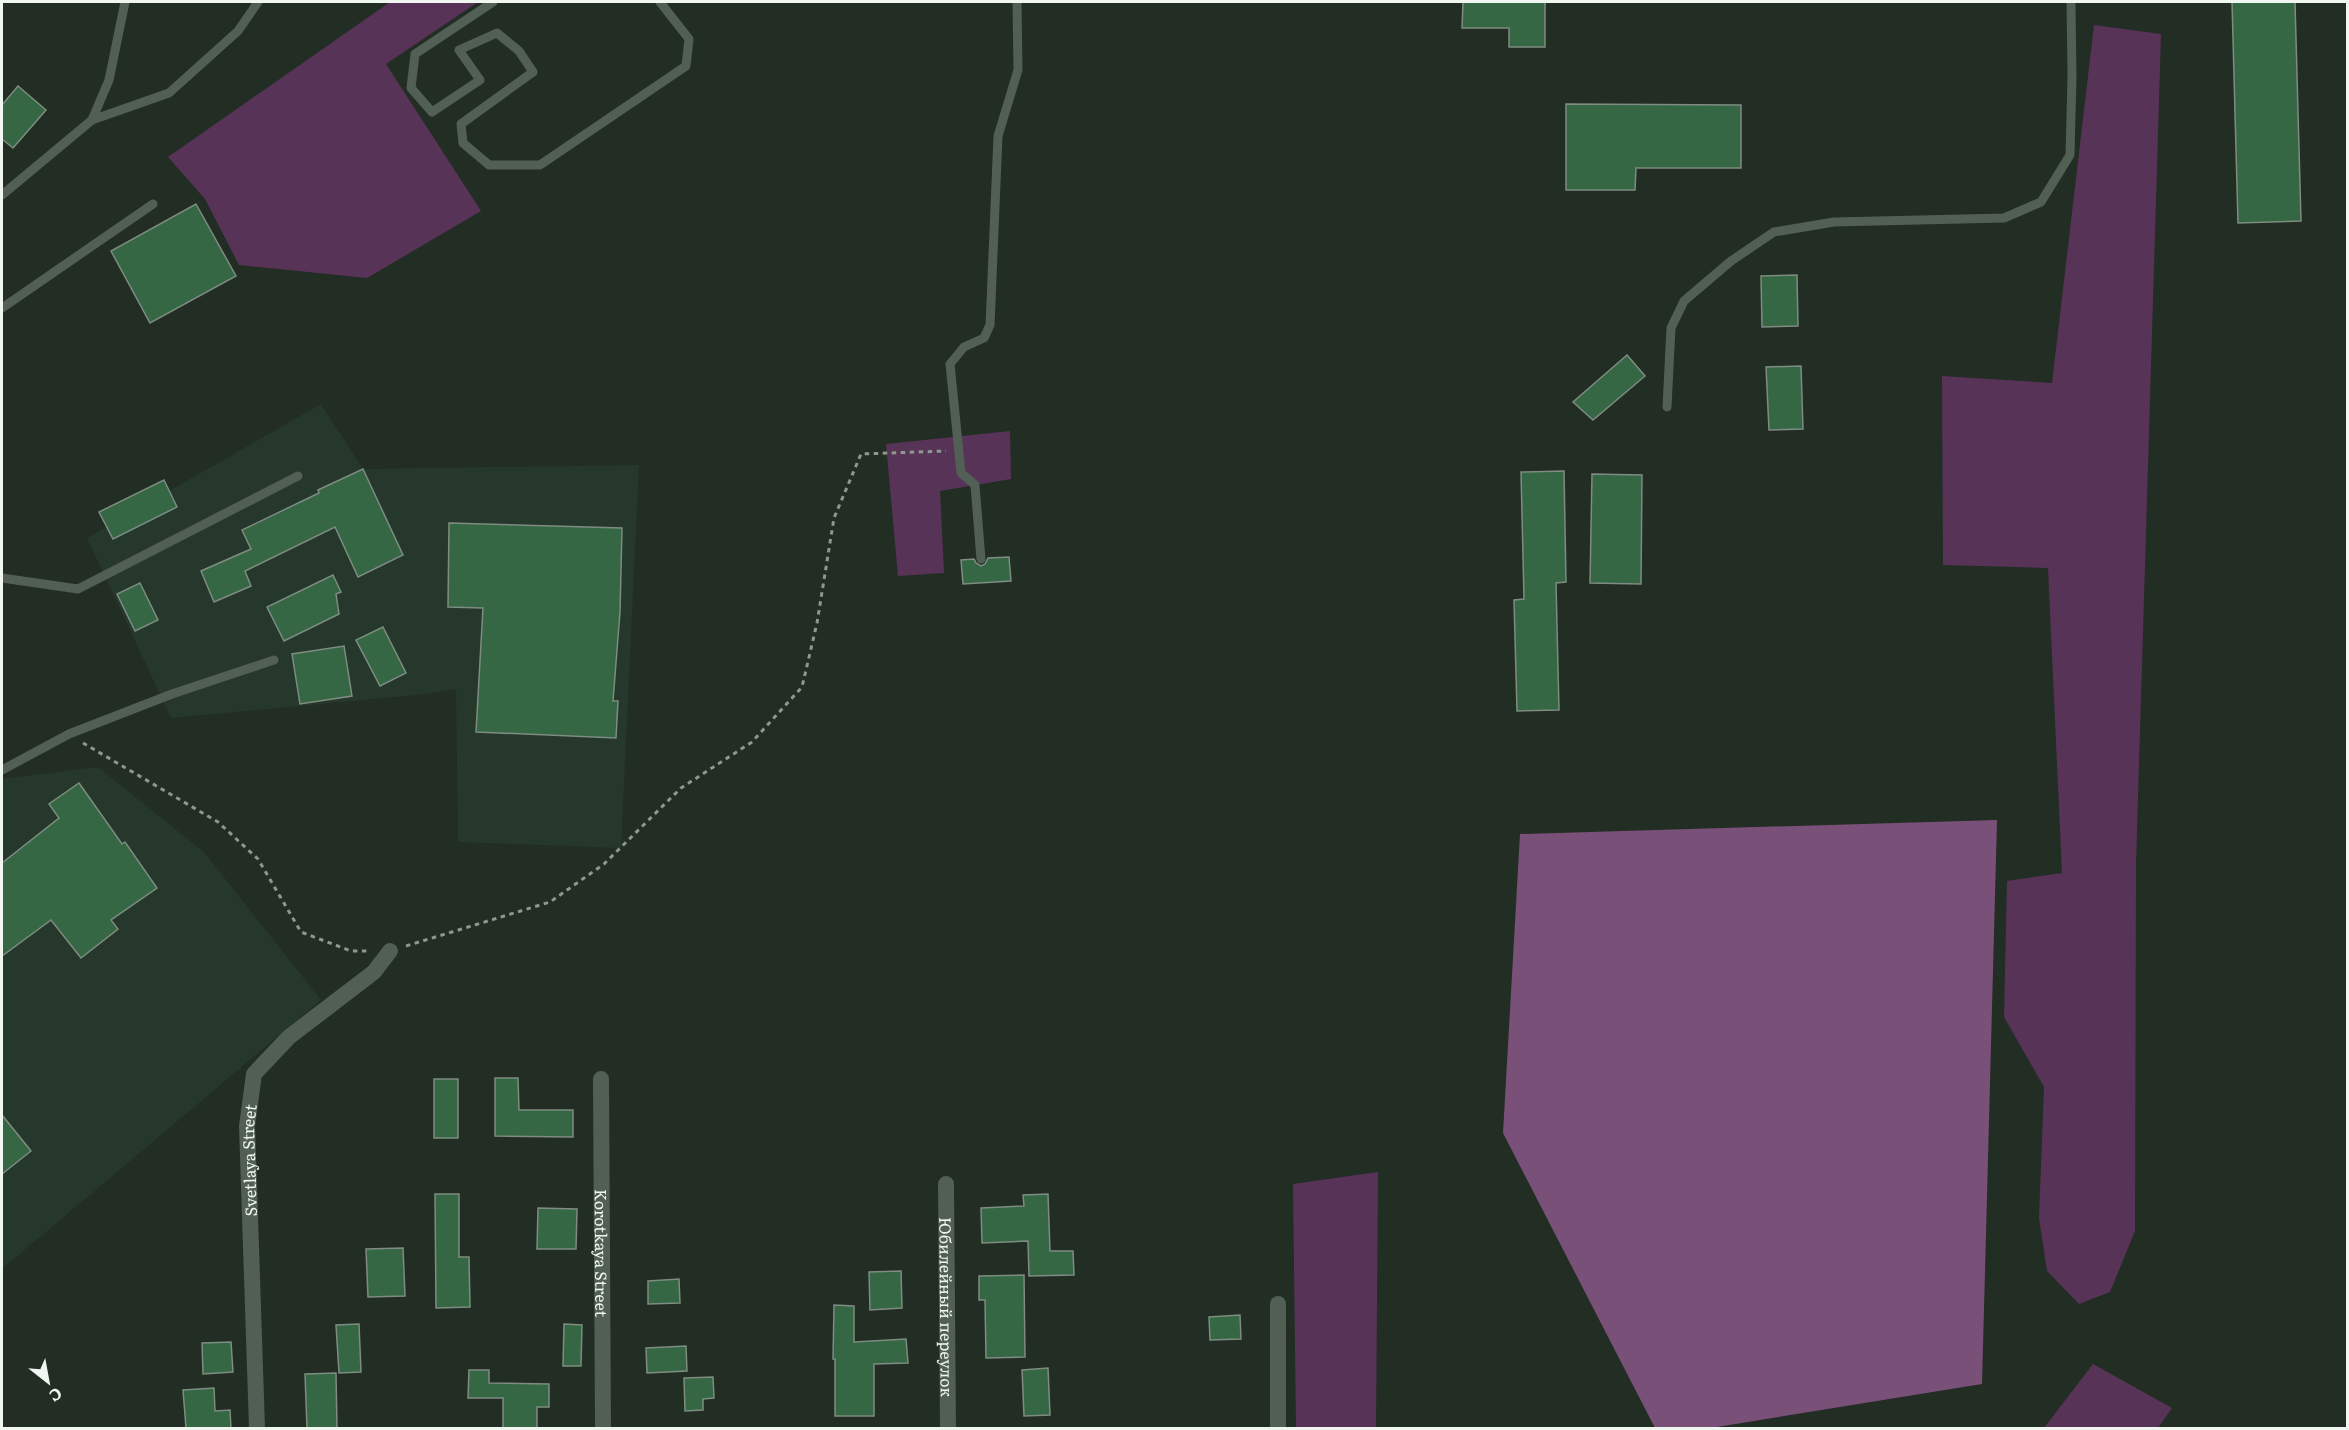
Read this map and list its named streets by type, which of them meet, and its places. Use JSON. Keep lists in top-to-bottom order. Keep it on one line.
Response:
{"streets":{"street":["Svetlaya Street","Korotkaya Street","Юбилейный переулок"]},"north":"bottom right"}
